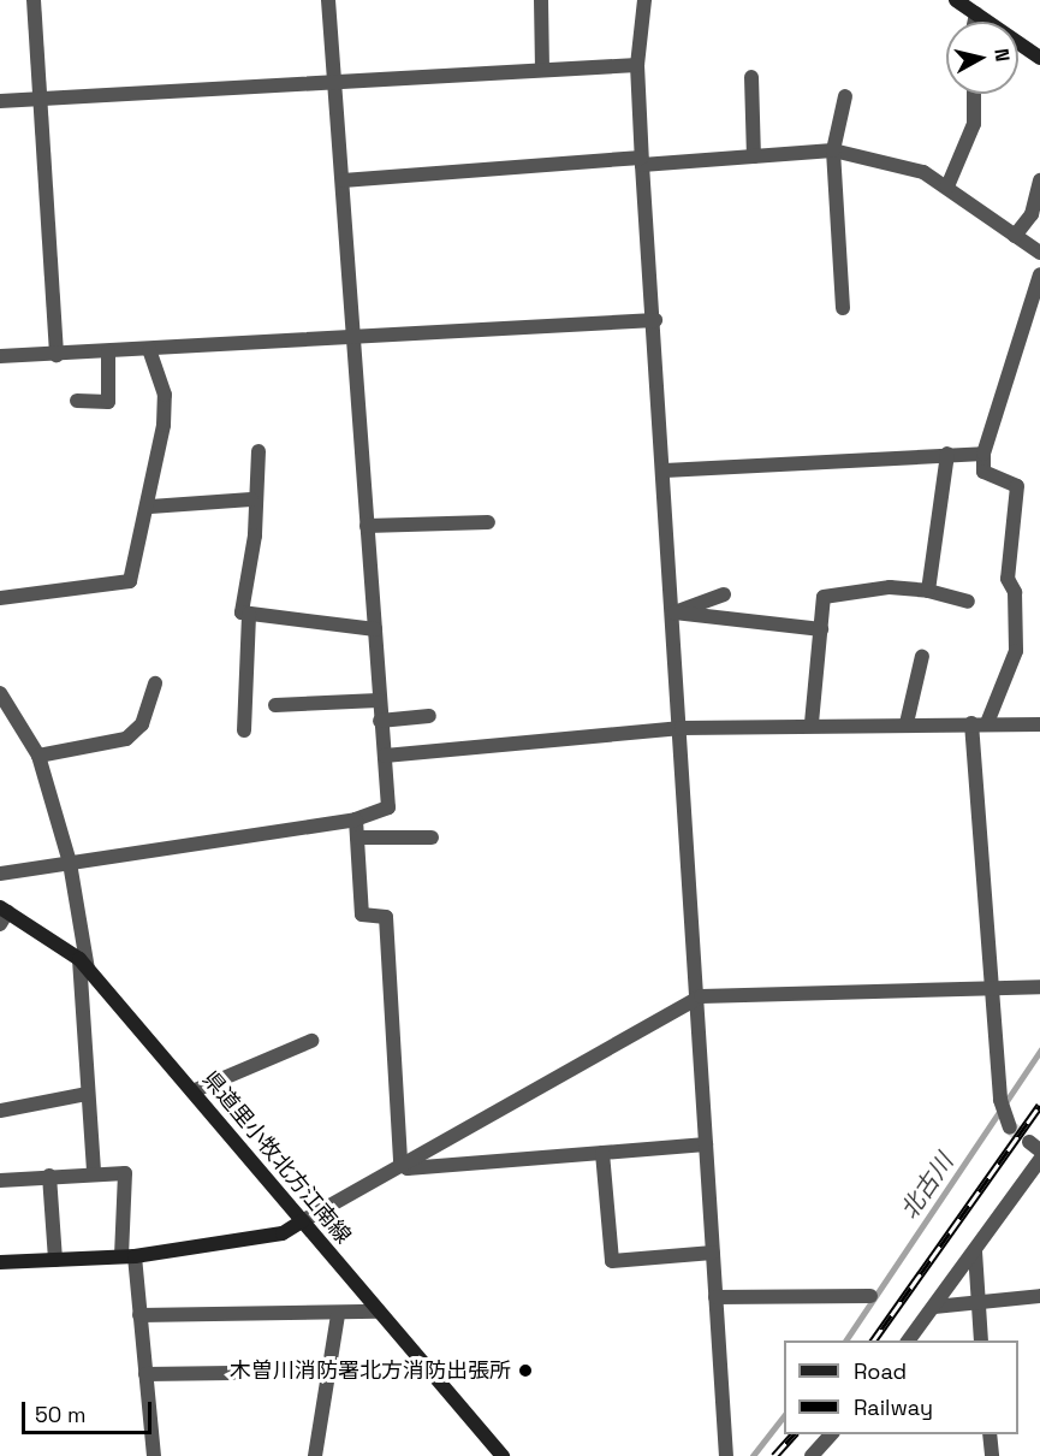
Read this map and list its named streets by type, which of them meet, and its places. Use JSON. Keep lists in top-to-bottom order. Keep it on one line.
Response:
{"streets":{"main road":["県道里小牧北方江南線"]},"water":["北古川"],"places":["木曽川消防署北方消防出張所"],"legend":["Road","Railway"],"scale_bar":"50 m","north":"right"}
